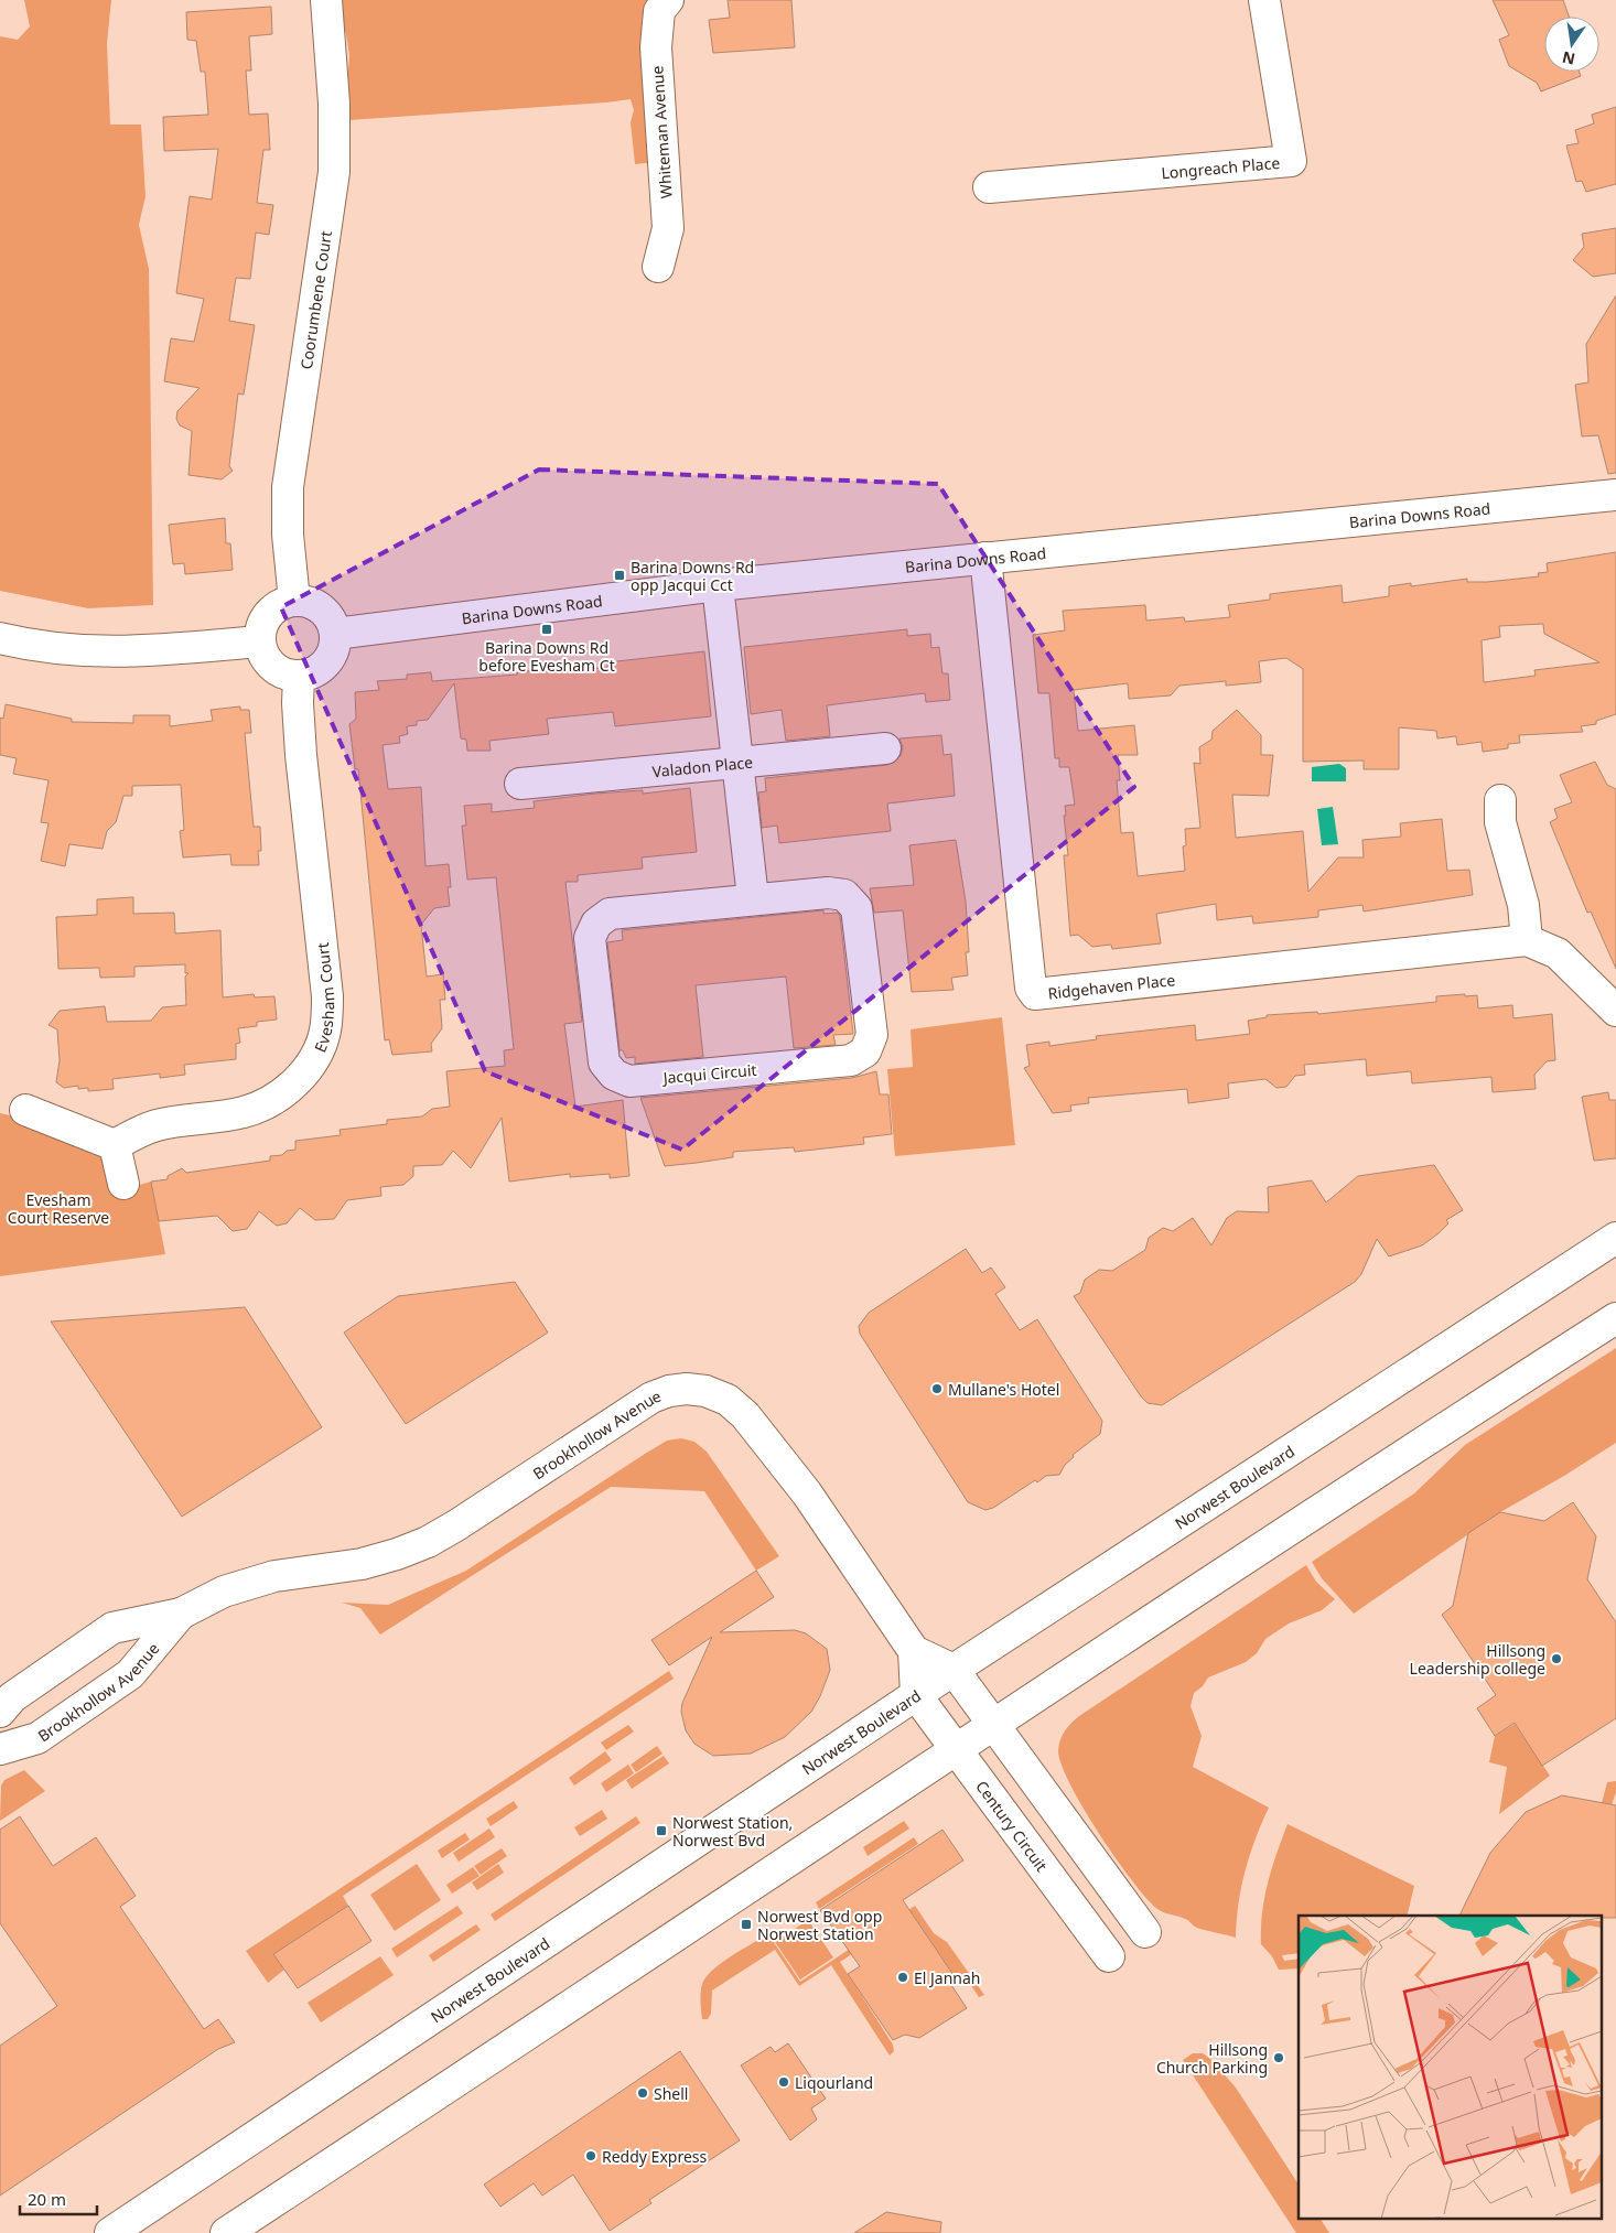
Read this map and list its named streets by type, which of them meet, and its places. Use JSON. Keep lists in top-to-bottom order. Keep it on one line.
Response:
{"streets":{"street":["Whiteman Avenue","Longreach Place","Coorumbene Court","Barina Downs Road","Valadon Place","Ridgehaven Place","Evesham Court","Jacqui Circuit","Brookhollow Avenue","Norwest Boulevard","Century Circuit"]},"crossings":[["Coorumbene Court","Barina Downs Road"],["Coorumbene Court","Evesham Court"],["Barina Downs Road","Ridgehaven Place"],["Barina Downs Road","Evesham Court"],["Norwest Boulevard","Century Circuit"]],"parks":["Evesham Court Reserve"],"places":{"transit":["Barina Downs Rd opp Jacqui Cct","Barina Downs Rd before Evesham Ct","Norwest Station, Norwest Bvd","Norwest Bvd opp Norwest Station"],"other":["Mullane's Hotel","Hillsong Leadership college","El Jannah","Hillsong Church Parking","Liqourland","Shell","Reddy Express"]},"scale_bar":"20 m","north":"bottom"}
